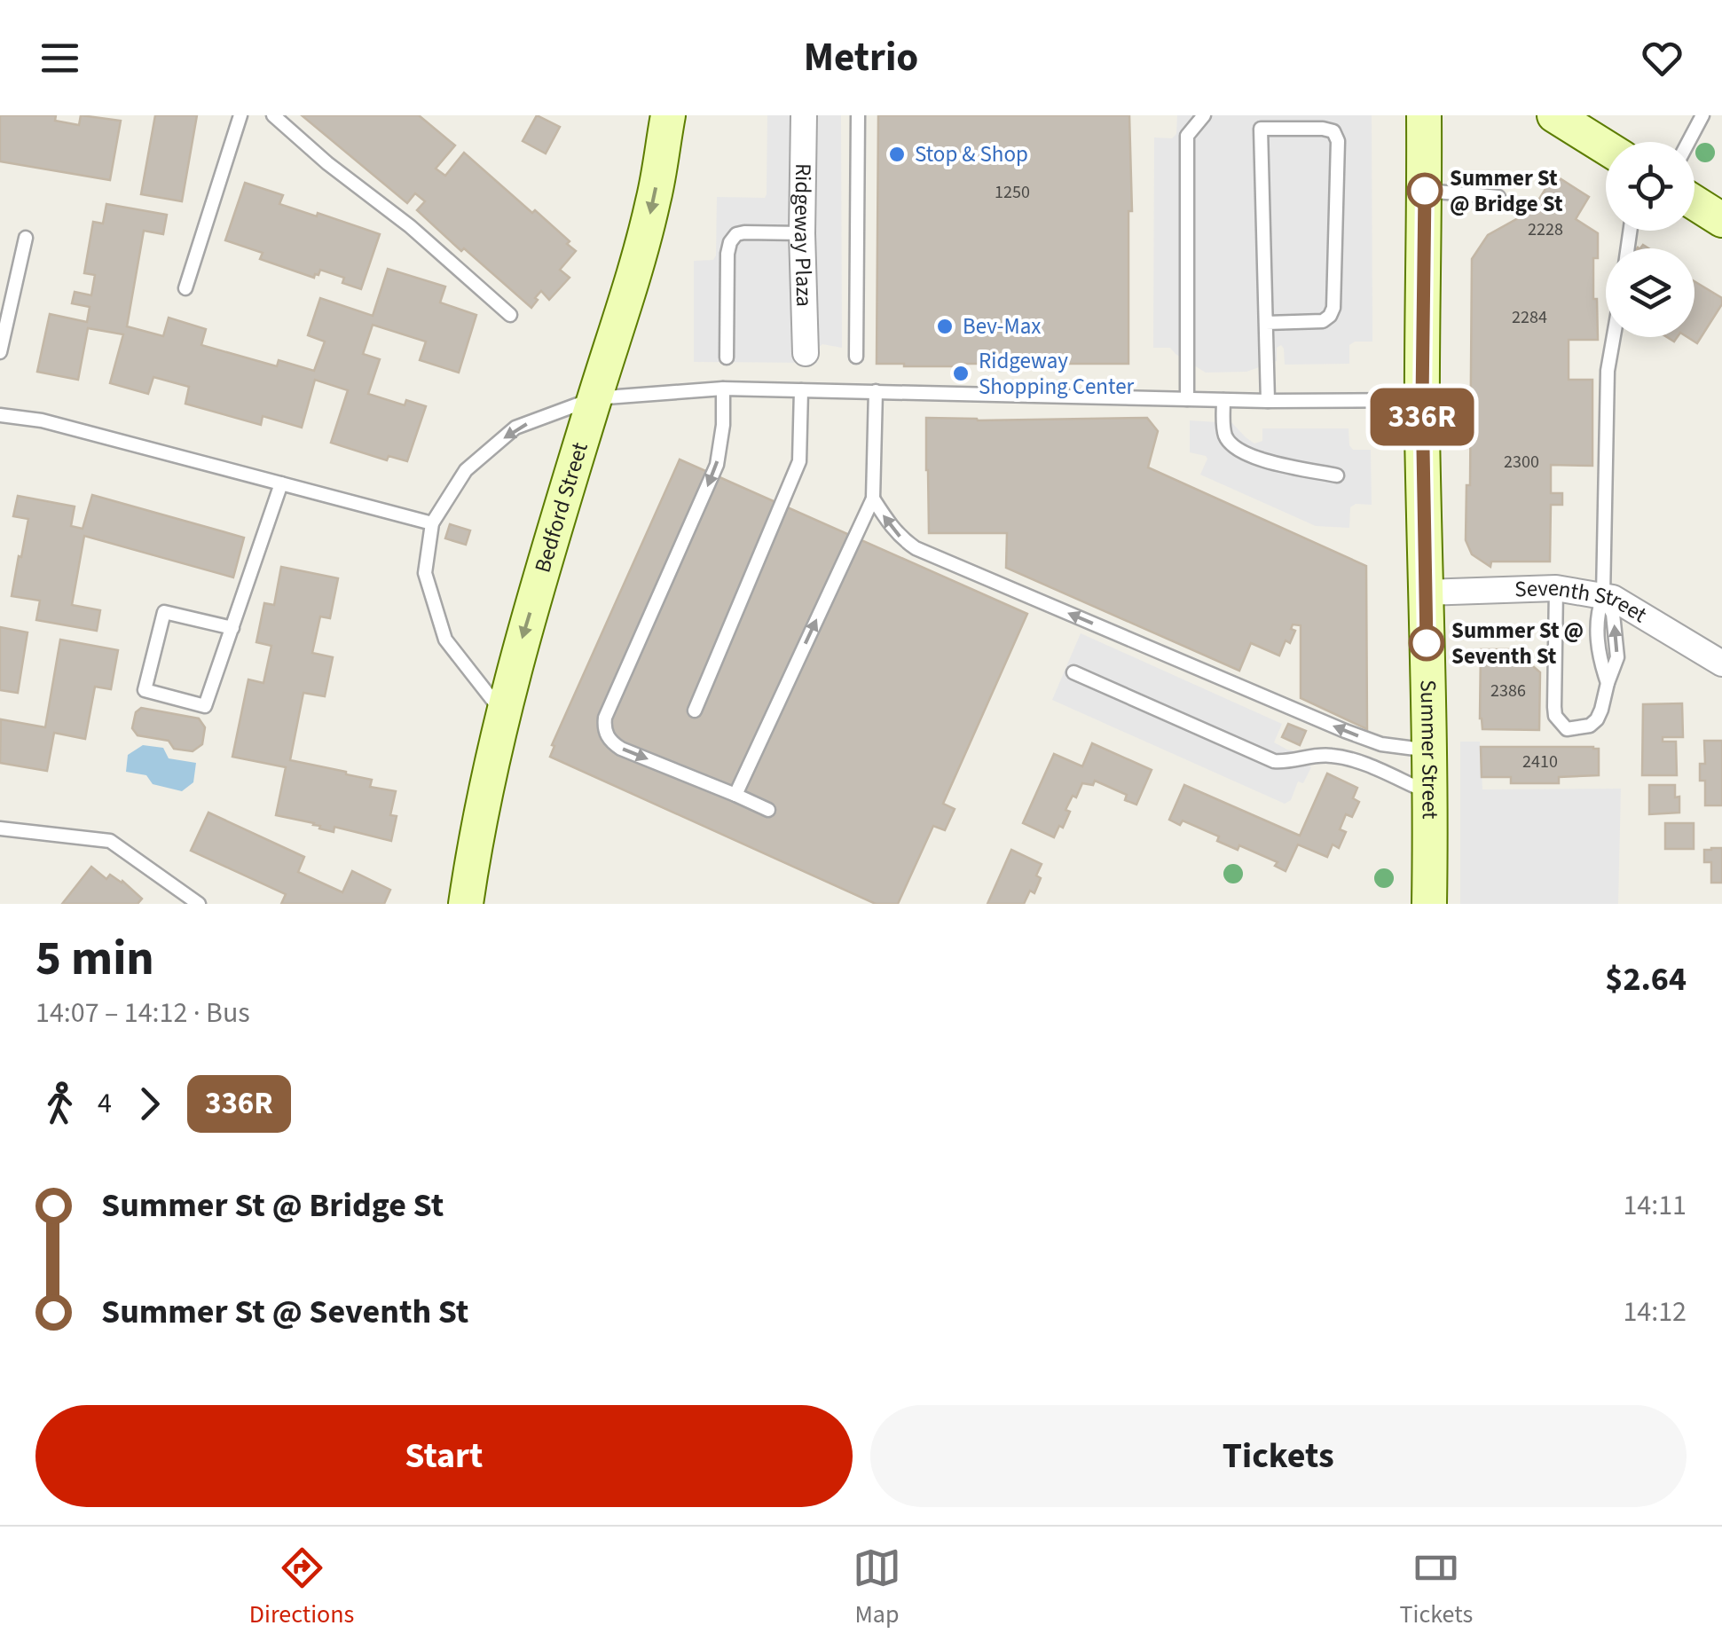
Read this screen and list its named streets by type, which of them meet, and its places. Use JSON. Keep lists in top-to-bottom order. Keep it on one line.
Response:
{"streets":{"main road":["Bedford Street","Summer Street"],"street":["Ridgeway Plaza","Seventh Street"]},"crossings":[["Seventh Street","Summer Street"]],"one_way":["Bedford Street"],"places":["Stop & Shop","Summer St @ Bridge St","Bev-Max","Ridgeway Shopping Center","Summer St @ Seventh St"],"lines":["bus line 336R"],"house_numbers":["1250","2228","2284","2300","2386","2410"],"page":{"header":"Metrio","on_map":"336R","heading":["5 min","14:07 – 14:12 · Bus","$2.64"],"legs":["4","336R"],"list":[{"name":"Summer St @ Bridge St","value":"14:11"},{"name":"Summer St @ Seventh St","value":"14:12"}],"buttons":["Start","Tickets"],"tabs":["Directions","Map","Tickets"]}}
